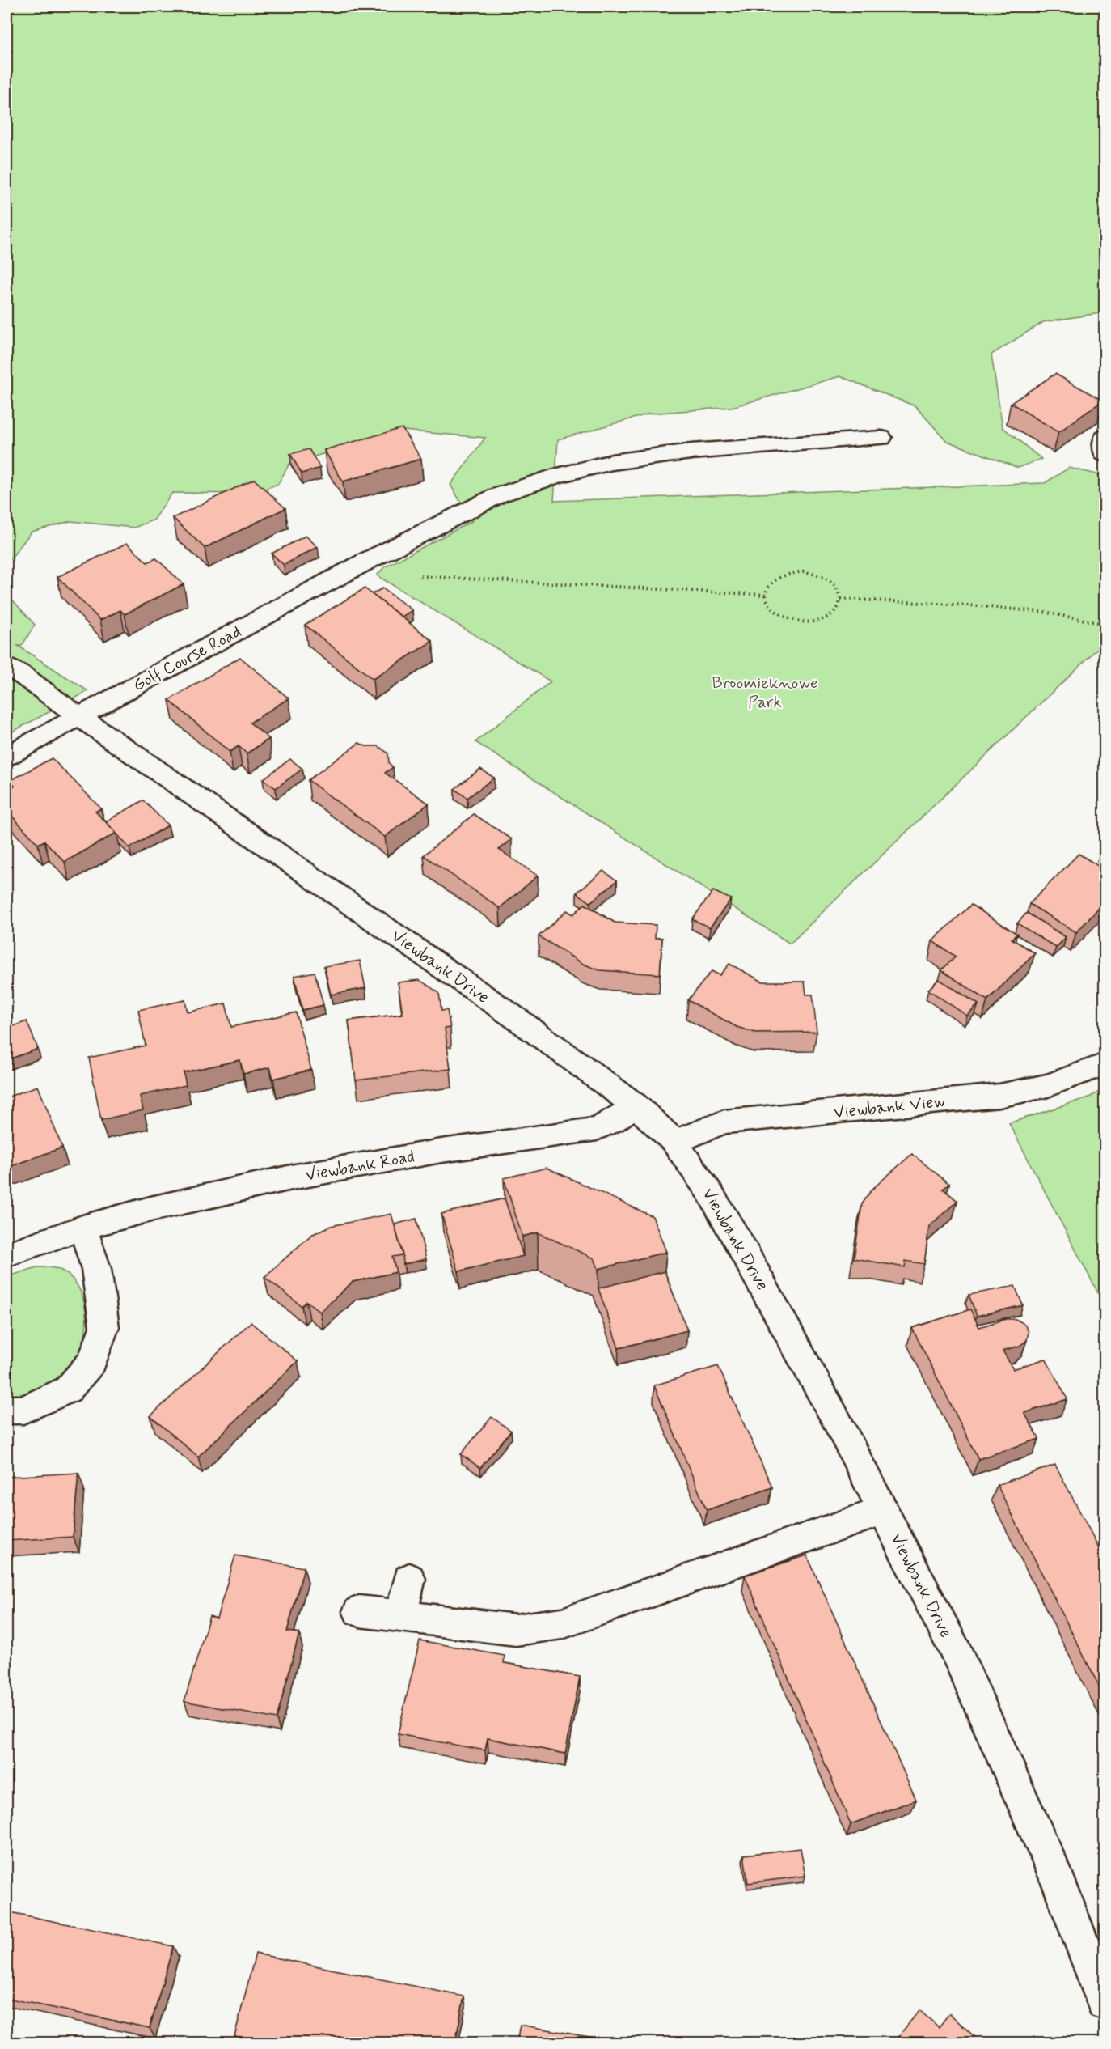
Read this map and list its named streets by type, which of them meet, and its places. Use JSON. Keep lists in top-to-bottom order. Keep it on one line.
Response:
{"streets":{"street":["Golf Course Road","Viewbank Drive","Viewbank View","Viewbank Road"]},"crossings":[["Golf Course Road","Viewbank Drive"],["Viewbank Drive","Viewbank View"],["Viewbank Drive","Viewbank Road"]],"parks":["Broomieknowe Park"]}
